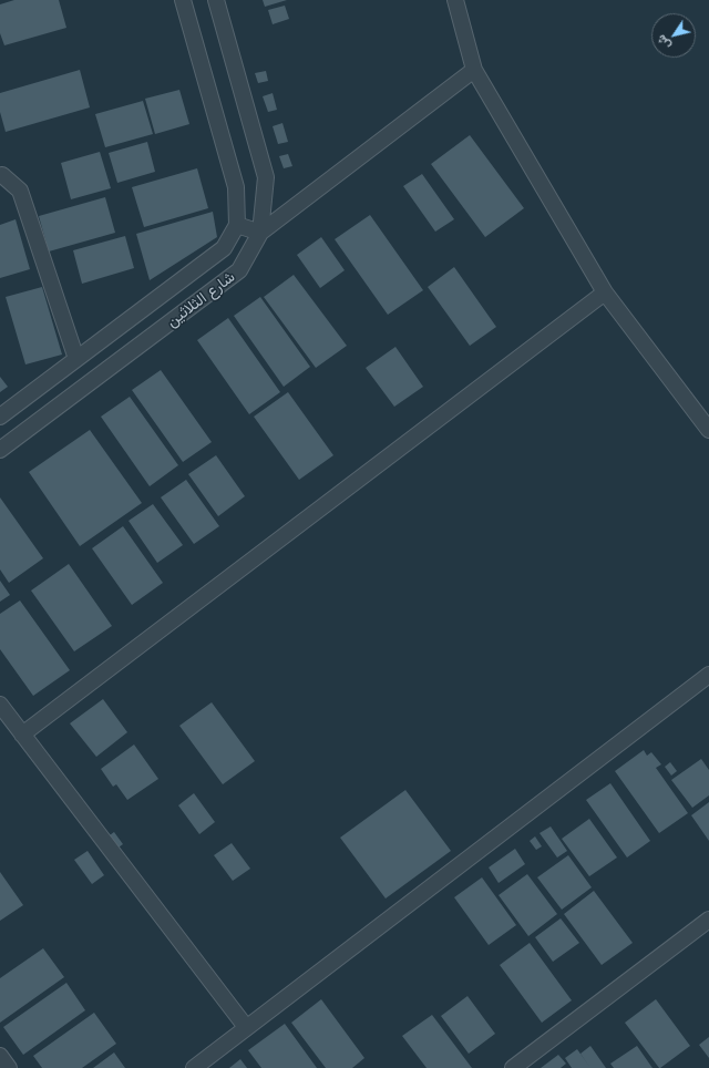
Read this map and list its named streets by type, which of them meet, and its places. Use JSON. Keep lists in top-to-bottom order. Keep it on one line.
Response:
{"streets":{"street":["شارع الثلاثين"]},"north":"bottom left"}
